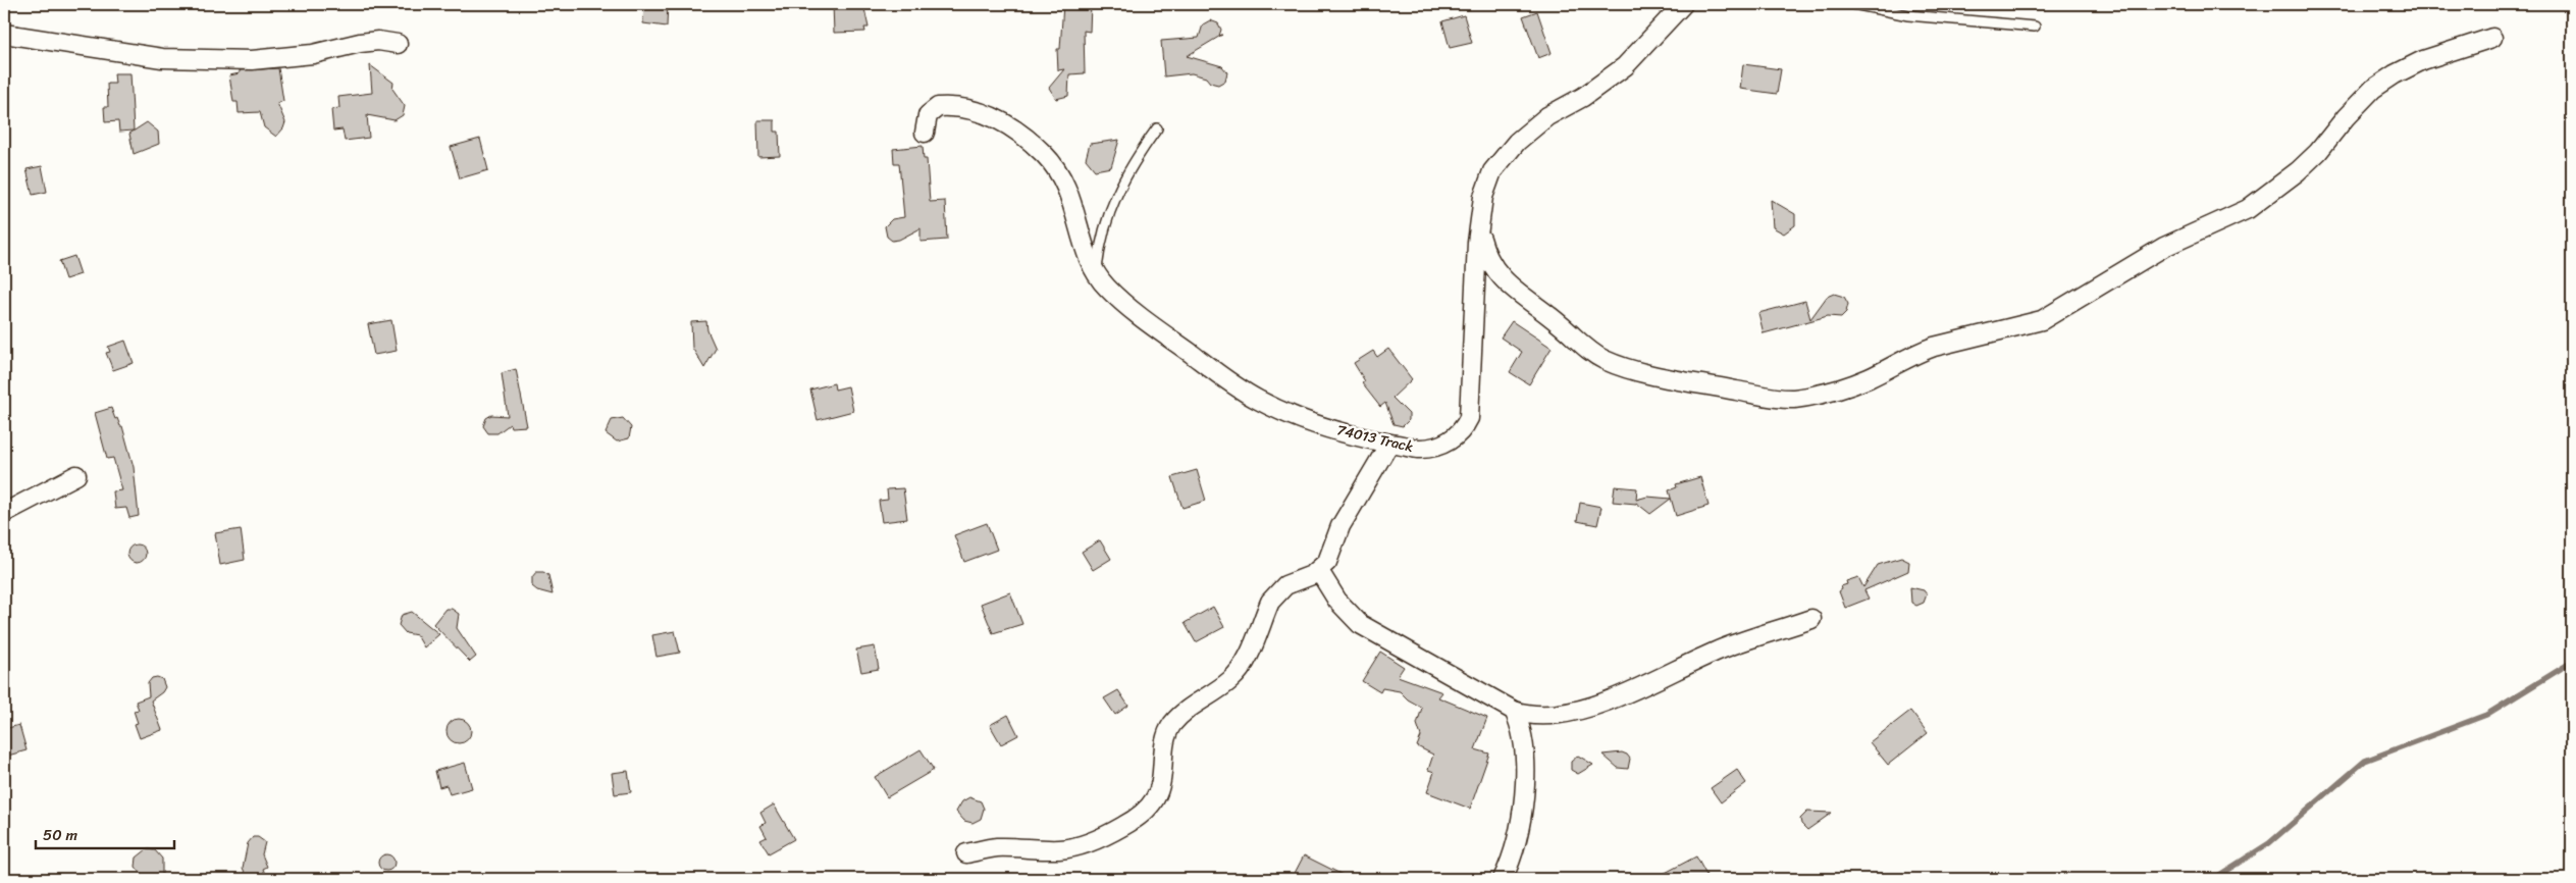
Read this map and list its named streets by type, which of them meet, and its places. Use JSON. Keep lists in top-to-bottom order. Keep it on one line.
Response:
{"streets":{"street":["74013 Track"]},"scale_bar":"50 m"}
